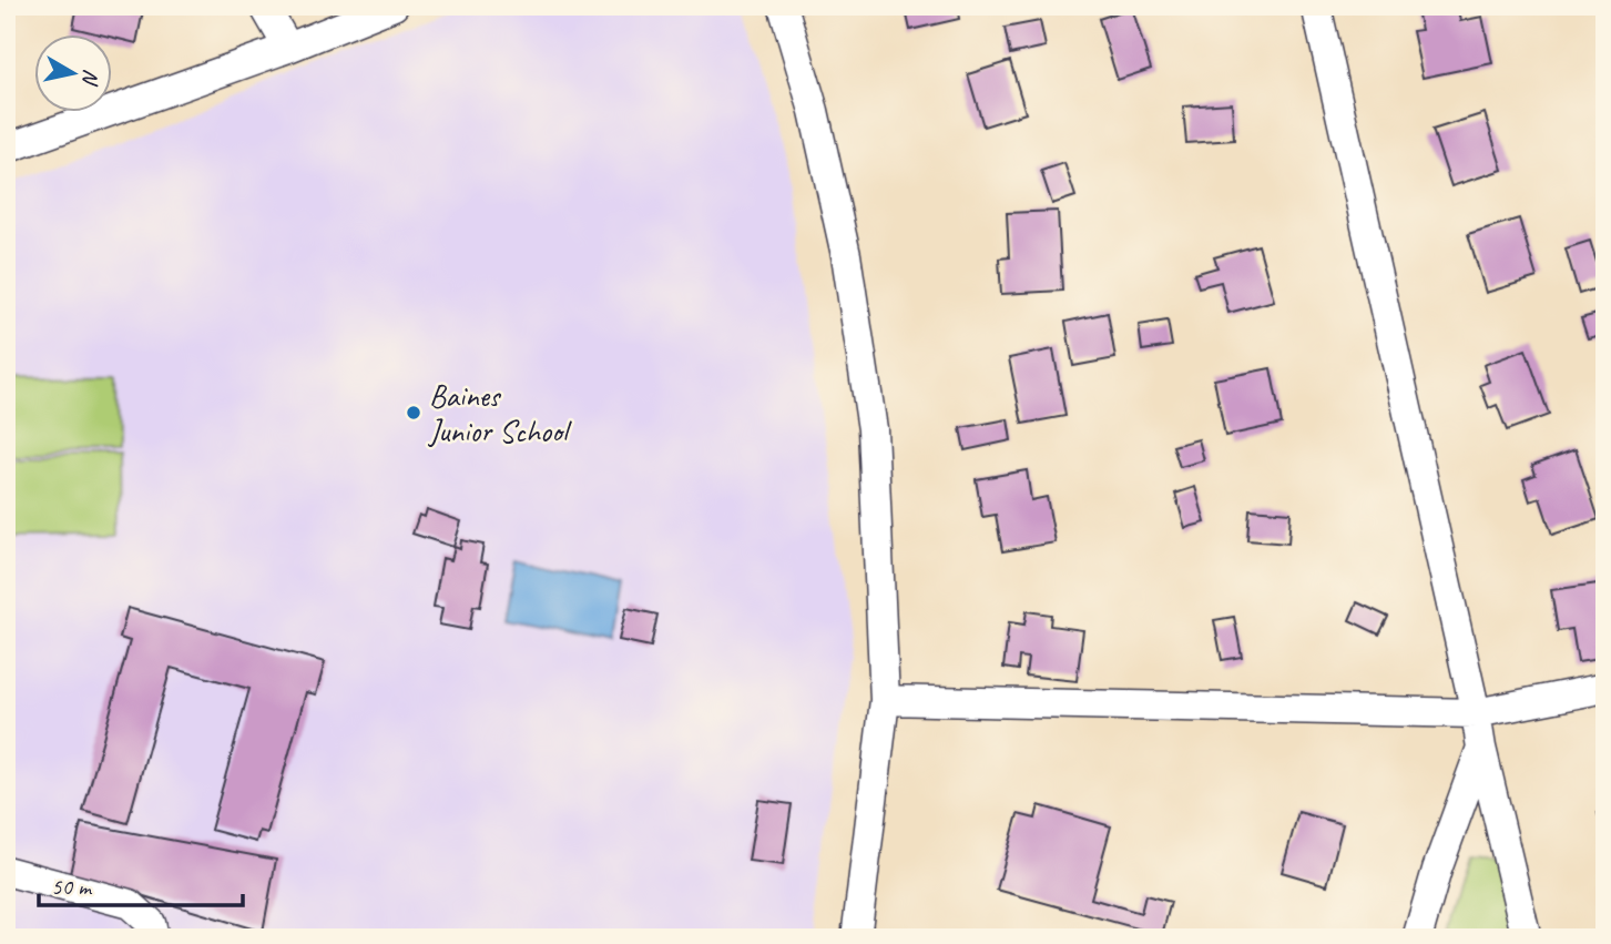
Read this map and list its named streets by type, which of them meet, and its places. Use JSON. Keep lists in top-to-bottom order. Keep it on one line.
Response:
{"places":["Baines Junior School"],"scale_bar":"50 m","north":"right"}
